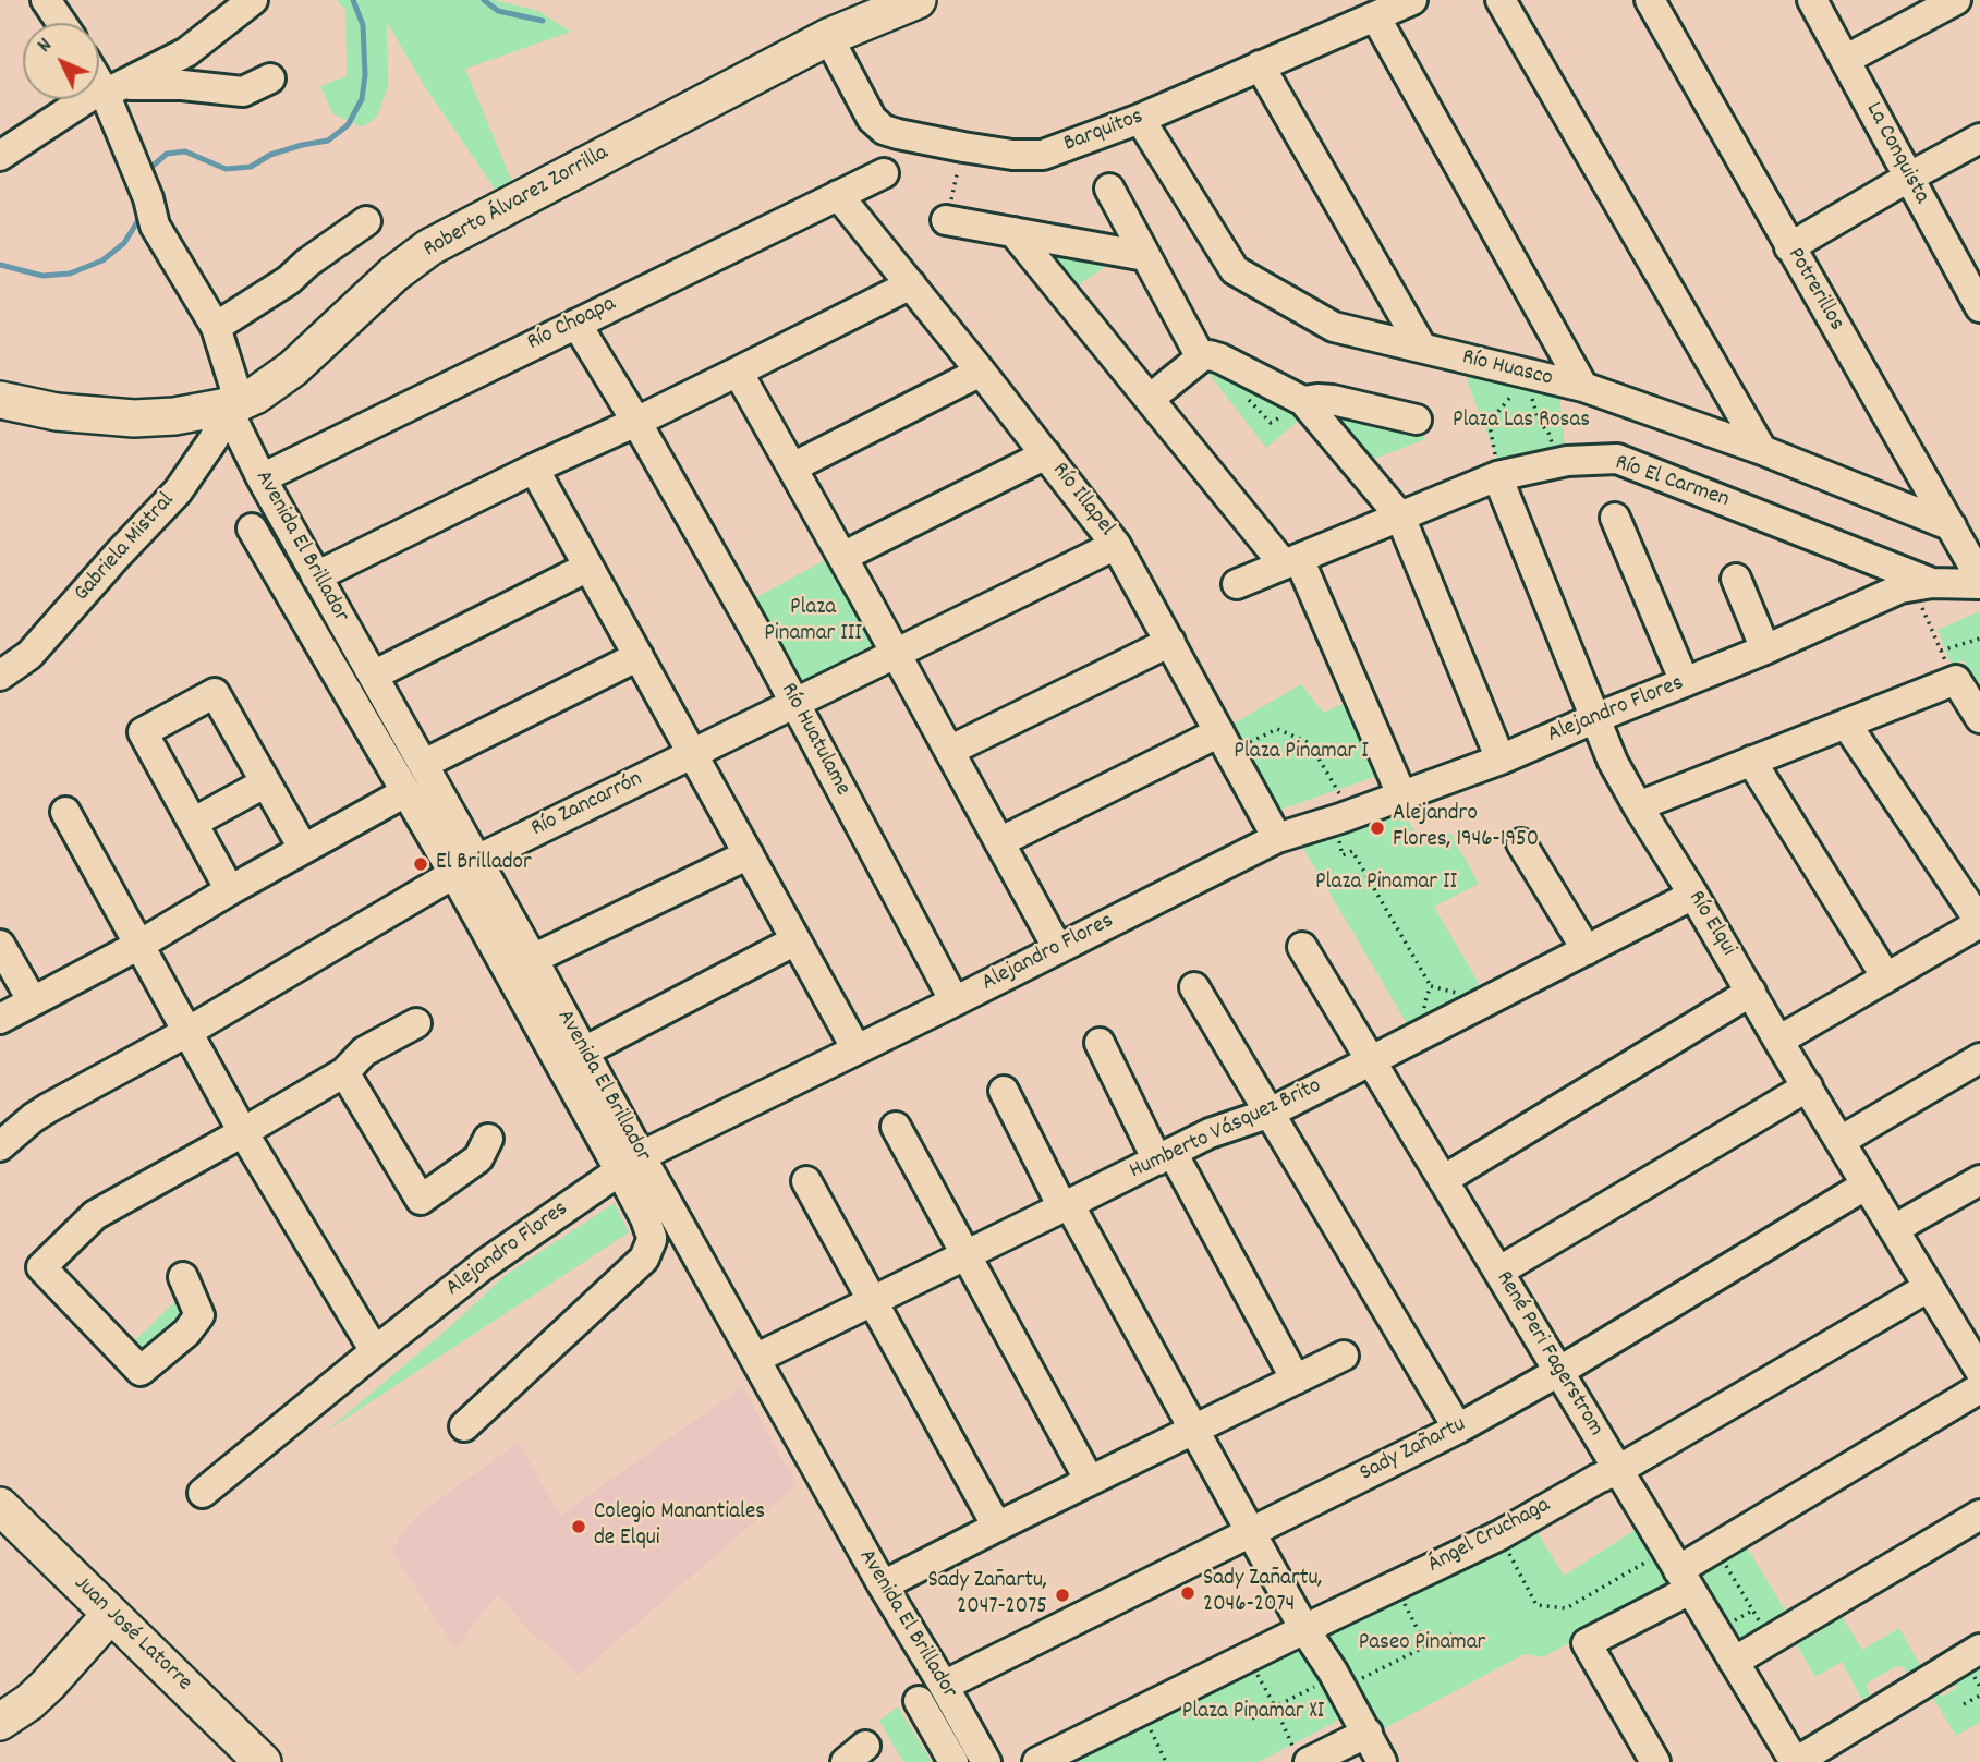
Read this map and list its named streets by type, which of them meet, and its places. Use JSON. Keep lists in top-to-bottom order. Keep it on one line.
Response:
{"streets":{"main road":["Roberto Álvarez Zorrilla","Juan José Latorre"],"street":["Barquitos","La Conquista","Potrerillos","Río Choapa","Río Huasco","Río El Carmen","Río Illapel","Avenida El Brillador","Gabriela Mistral","Alejandro Flores","Río Huatulame","Río Zancarrón","Río Elqui","Humberto Vásquez Brito","René Peri Fagerstrom","Sady Zañartu","Ángel Cruchaga"]},"crossings":[["Barquitos","Roberto Álvarez Zorrilla"],["Barquitos","Río Huasco"],["Roberto Álvarez Zorrilla","Avenida El Brillador"],["Roberto Álvarez Zorrilla","Gabriela Mistral"],["Potrerillos","Río Huasco"],["Río Choapa","Río Illapel"],["Río Choapa","Avenida El Brillador"],["Río Choapa","Río Huatulame"],["Río El Carmen","Alejandro Flores"],["Río El Carmen","Río Elqui"],["Río Illapel","Alejandro Flores"],["Río Illapel","Río Zancarrón"],["Avenida El Brillador","Gabriela Mistral"],["Avenida El Brillador","Alejandro Flores"],["Avenida El Brillador","Río Zancarrón"],["Avenida El Brillador","Humberto Vásquez Brito"],["Avenida El Brillador","Sady Zañartu"],["Alejandro Flores","Río Huatulame"],["Alejandro Flores","Río Elqui"],["Río Huatulame","Río Zancarrón"],["Río Elqui","Humberto Vásquez Brito"],["Río Elqui","Sady Zañartu"],["Río Elqui","Ángel Cruchaga"],["Humberto Vásquez Brito","René Peri Fagerstrom"],["René Peri Fagerstrom","Sady Zañartu"],["René Peri Fagerstrom","Ángel Cruchaga"]],"parks":["Plaza Las Rosas","Plaza Pinamar III","Plaza Pinamar I","Plaza Pinamar II","Paseo Pinamar","Plaza Pinamar XI"],"places":["Alejandro Flores, 1946-1950","El Brillador","Colegio Manantiales de Elqui","Sady Zañartu, 2046-2074","Sady Zañartu, 2047-2075"],"north":"top left"}
